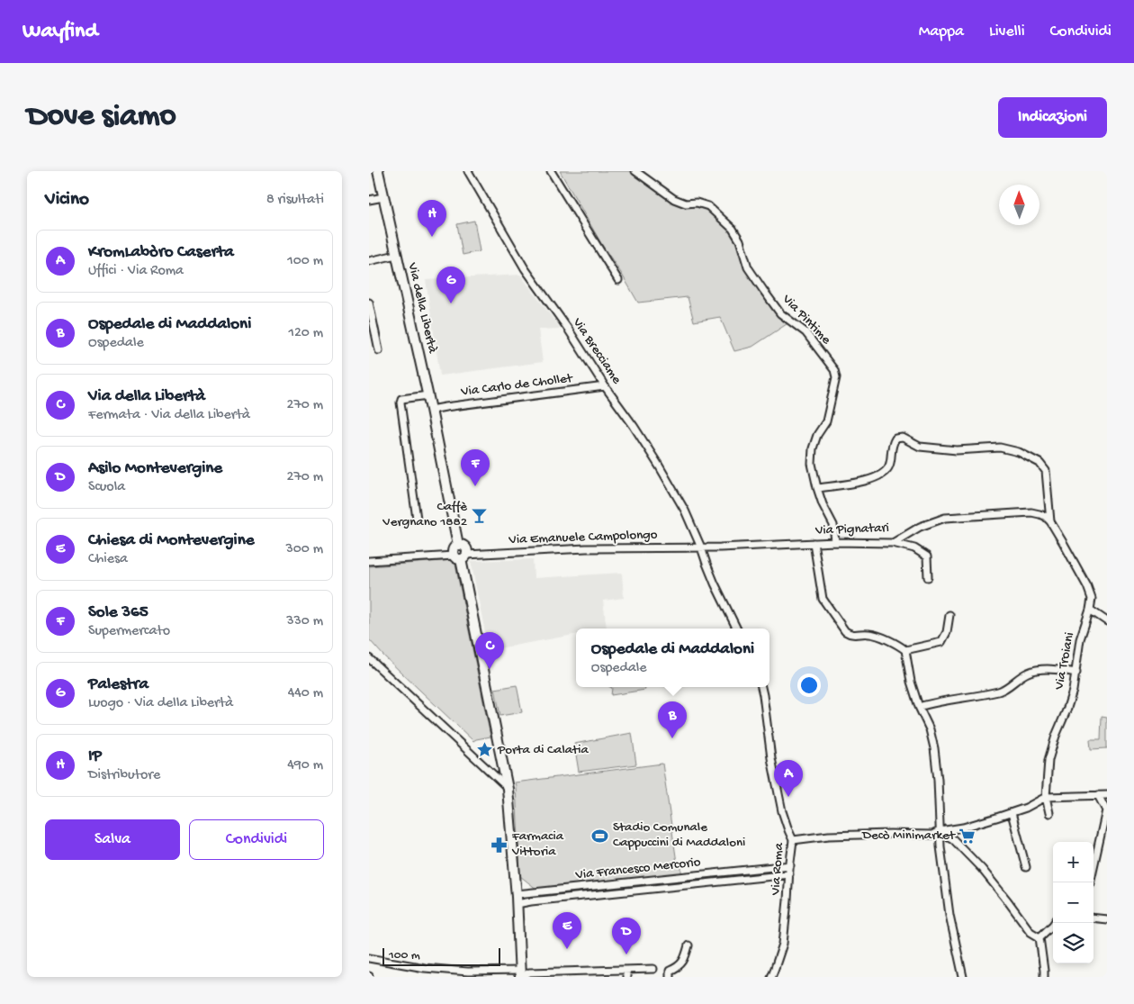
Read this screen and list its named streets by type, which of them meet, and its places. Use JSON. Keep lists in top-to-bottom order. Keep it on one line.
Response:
{"streets":{"main road":["Via della Libertà"],"street":["Via Pintime","Via Brecciame","Via Carlo de Chollet","Via Pignatari","Via Emanuele Campolongo","Via Troiani","Via Francesco Mercorio","Via Roma"]},"crossings":[["Via della Libertà","Via Carlo de Chollet"],["Via della Libertà","Via Emanuele Campolongo"],["Via Pintime","Via Pignatari"],["Via Brecciame","Via Carlo de Chollet"],["Via Brecciame","Via Pignatari"],["Via Brecciame","Via Emanuele Campolongo"],["Via Pignatari","Via Emanuele Campolongo"],["Via Pignatari","Via Troiani"],["Via Francesco Mercorio","Via Roma"]],"places":{"bar":["Caffè Vergnano 1882"],"place":["Porta di Calatia"],"sports":["Stadio Comunale Cappuccini di Maddaloni"],"supermarket":["Decò Minimarket"],"pharmacy":["Farmacia Vittoria"]},"scale_bar":"100 m","north":"top","page":{"header":"Wayfind","nav":["Mappa","Livelli","Condividi"],"buttons":["Indicazioni",["Salva","Condividi"]],"title":"Dove siamo","heading":["Vicino","8 risultati"],"pins":["H","G","F","C","B","A","E","D"],"list":[{"mark":"A","name":"KromLabòro Caserta","note":"Uffici · Via Roma","value":"100 m"},{"mark":"B","name":"Ospedale di Maddaloni","note":"Ospedale","value":"120 m"},{"mark":"C","name":"Via della Libertà","note":"Fermata · Via della Libertà","value":"270 m"},{"mark":"D","name":"Asilo Montevergine","note":"Scuola","value":"270 m"},{"mark":"E","name":"Chiesa di Montevergine","note":"Chiesa","value":"300 m"},{"mark":"F","name":"Sole 365","note":"Supermercato","value":"330 m"},{"mark":"G","name":"Palestra","note":"Luogo · Via della Libertà","value":"440 m"},{"mark":"H","name":"IP","note":"Distributore","value":"490 m"}],"popup":["Ospedale di Maddaloni","Ospedale"],"map_buttons":["+","−"],"scale":"100 m"}}
